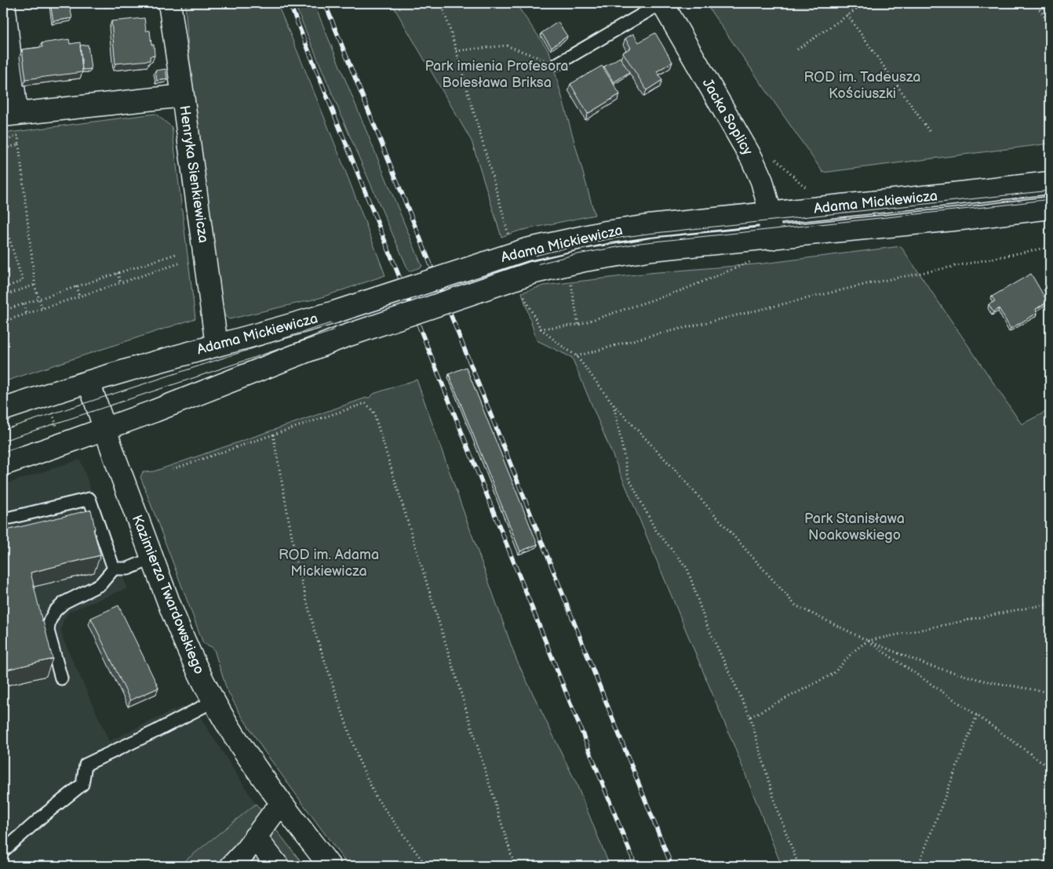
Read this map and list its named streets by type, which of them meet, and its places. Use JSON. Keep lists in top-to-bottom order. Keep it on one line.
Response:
{"streets":{"street":["Jacka Soplicy","Henryka Sienkiewicza","Adama Mickiewicza","Kazimierza Twardowskiego"]},"crossings":[["Jacka Soplicy","Adama Mickiewicza"],["Henryka Sienkiewicza","Adama Mickiewicza"],["Adama Mickiewicza","Kazimierza Twardowskiego"]],"parks":["Park imienia Profesora Bolesława Briksa","ROD im. Tadeusza Kościuszki","Park Stanisława Noakowskiego","ROD im. Adama Mickiewicza"]}
